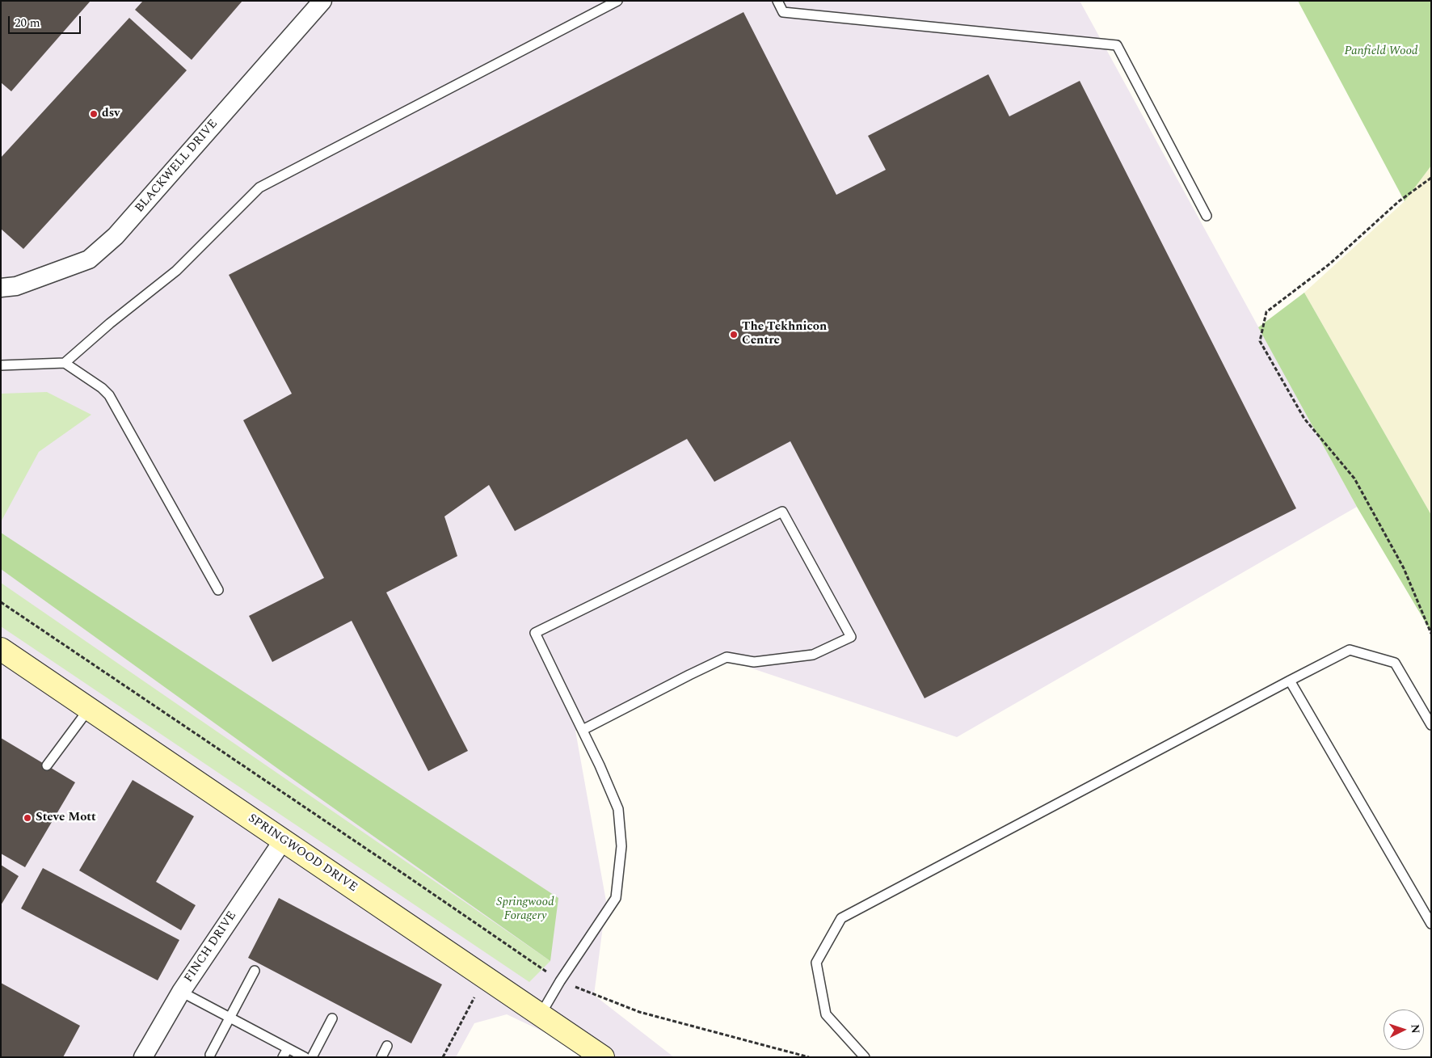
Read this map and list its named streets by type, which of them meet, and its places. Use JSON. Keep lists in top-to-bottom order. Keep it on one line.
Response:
{"streets":{"street":["BLACKWELL DRIVE","SPRINGWOOD DRIVE","FINCH DRIVE"]},"crossings":[["SPRINGWOOD DRIVE","FINCH DRIVE"]],"parks":["Panfield Wood","Springwood Foragery"],"places":["dsv","The Tekhnicon Centre","Steve Mott"],"scale_bar":"20 m","north":"right"}
